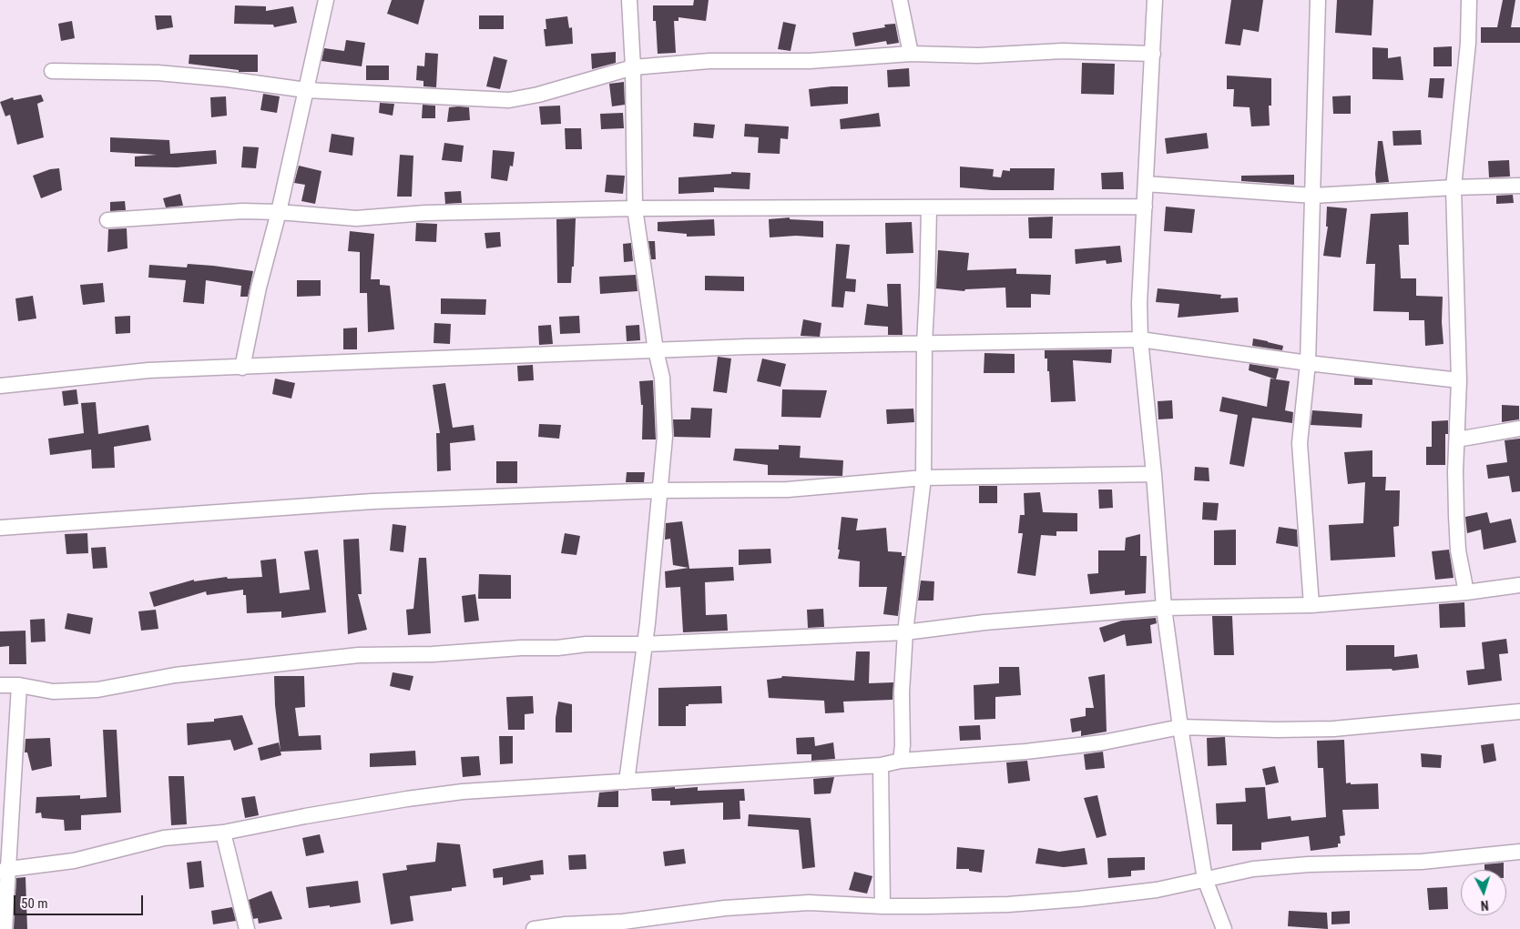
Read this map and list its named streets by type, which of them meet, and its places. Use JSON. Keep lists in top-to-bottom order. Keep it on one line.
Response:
{"scale_bar":"50 m","north":"bottom"}
